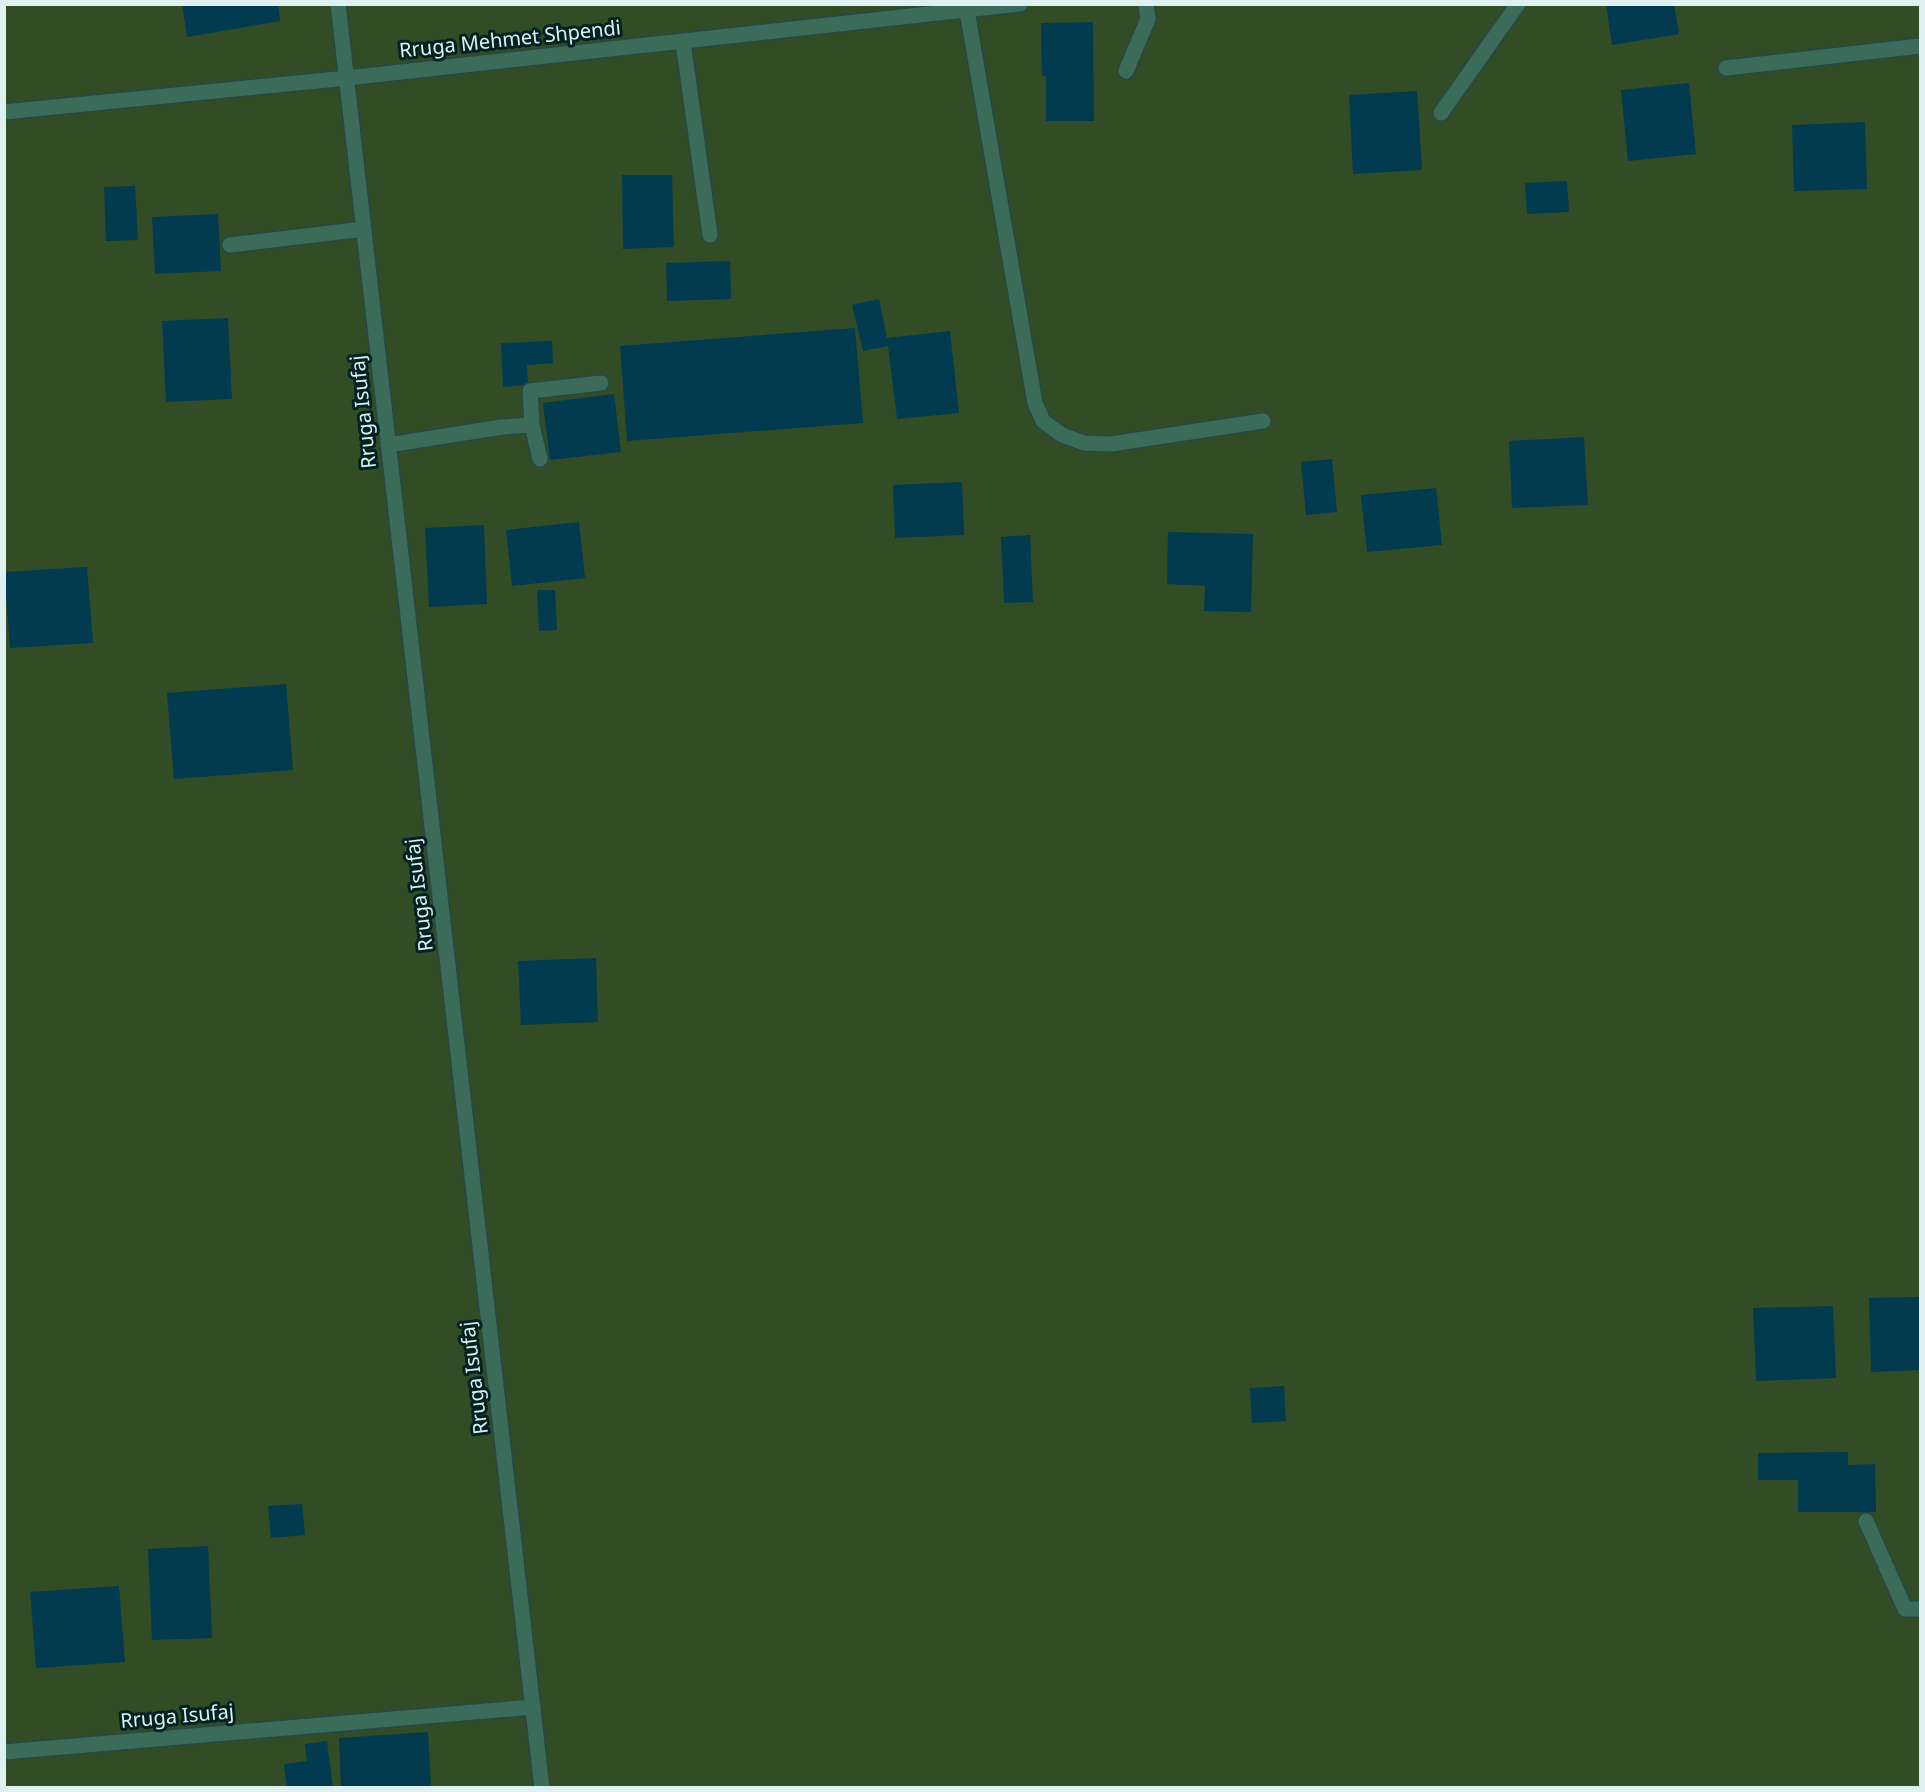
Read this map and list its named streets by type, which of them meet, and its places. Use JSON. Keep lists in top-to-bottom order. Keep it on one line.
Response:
{"streets":{"street":["Rruga Mehmet Shpendi","Rruga Isufaj"]},"crossings":[["Rruga Mehmet Shpendi","Rruga Isufaj"]]}
